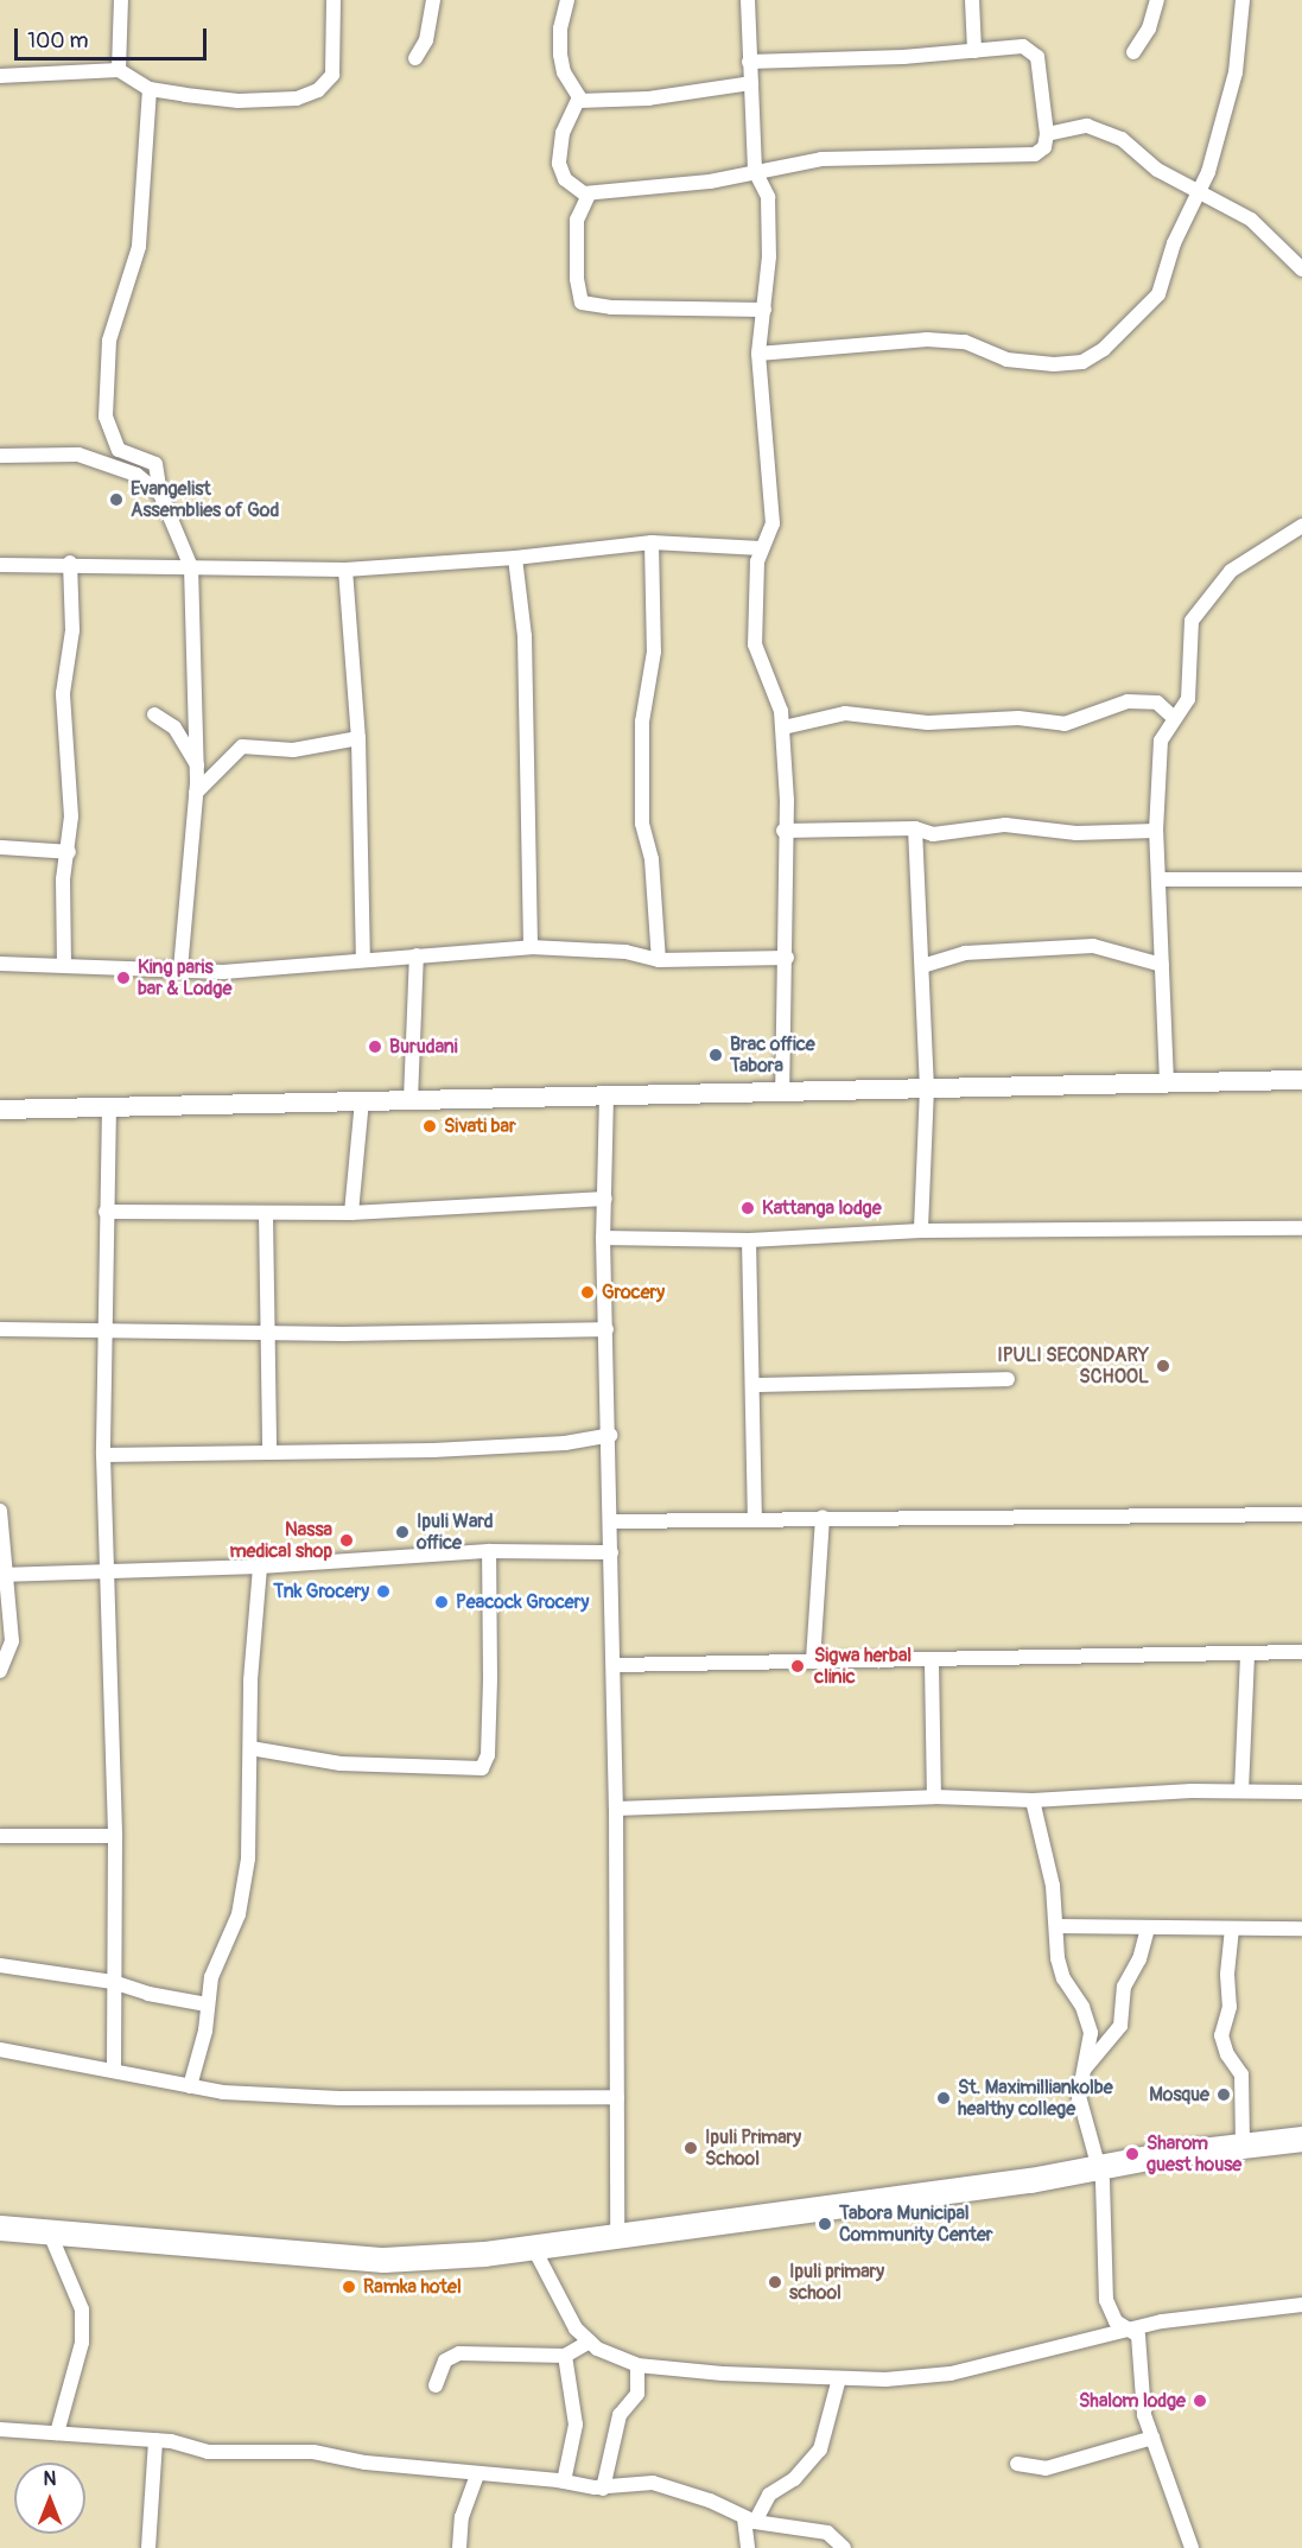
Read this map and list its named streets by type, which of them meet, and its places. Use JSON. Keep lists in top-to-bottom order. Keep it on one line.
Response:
{"places":["Evangelist Assemblies of God","King paris bar & Lodge","Burudani","Brac office Tabora","Sivati bar","Kattanga lodge","Grocery","IPULI SECONDARY SCHOOL","Ipuli Ward office","Nassa medical shop","Tnk Grocery","Peacock Grocery","Sigwa herbal clinic","Mosque","St. Maximilliankolbe healthy college","Ipuli Primary School","Sharom guest house","Tabora Municipal Community Center","Ipuli primary school","Ramka hotel","Shalom lodge"],"scale_bar":"100 m","north":"top"}
